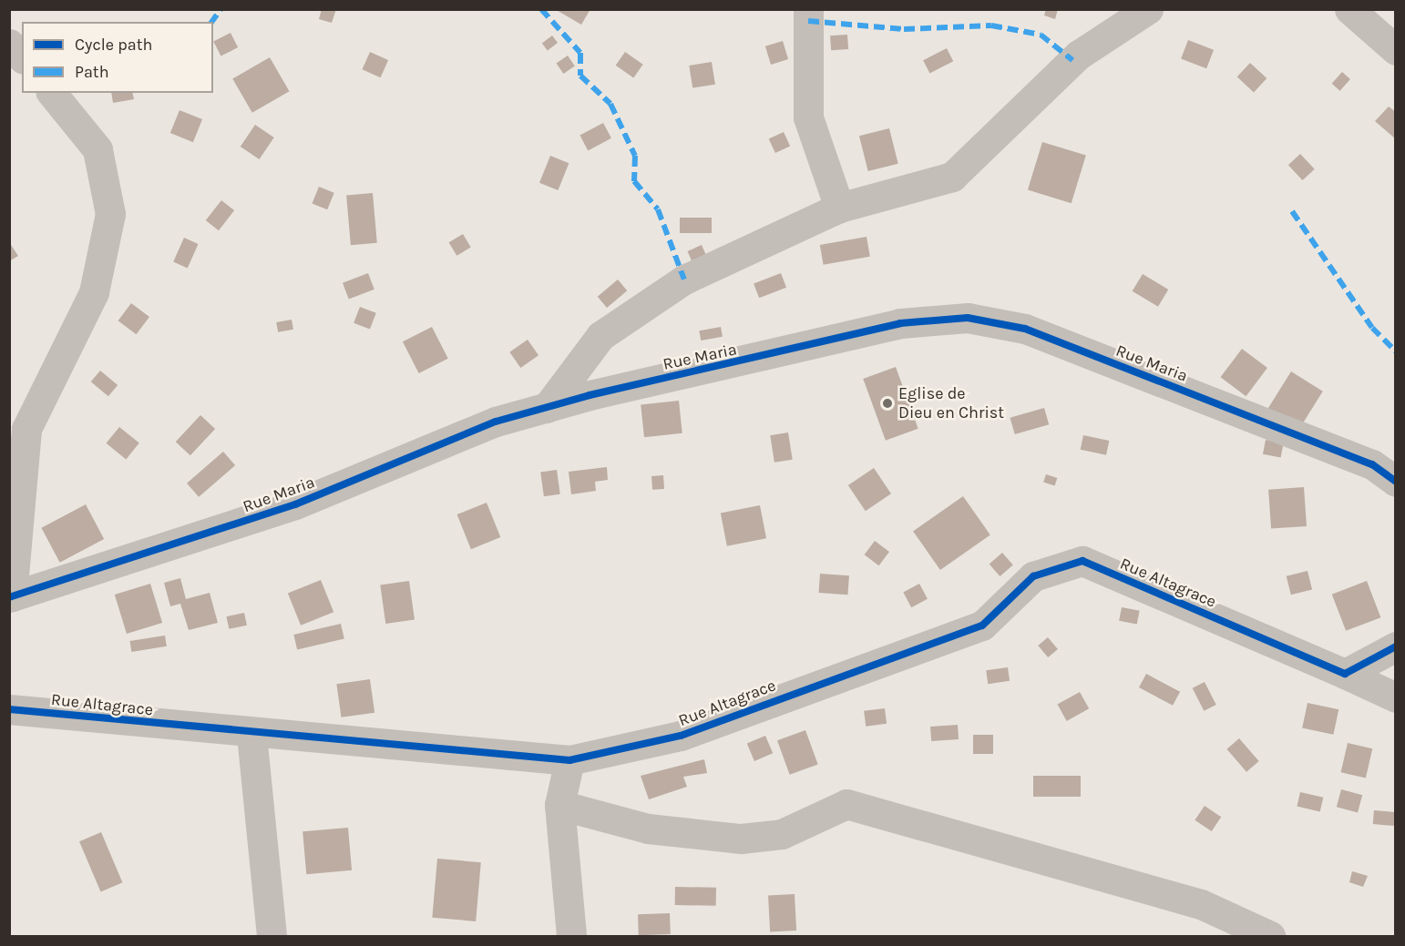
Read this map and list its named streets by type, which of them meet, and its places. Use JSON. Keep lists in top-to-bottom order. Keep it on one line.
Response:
{"streets":{"street":["Rue Maria","Rue Altagrace"]},"places":["Eglise de Dieu en Christ"],"legend":["Cycle path","Path"]}
